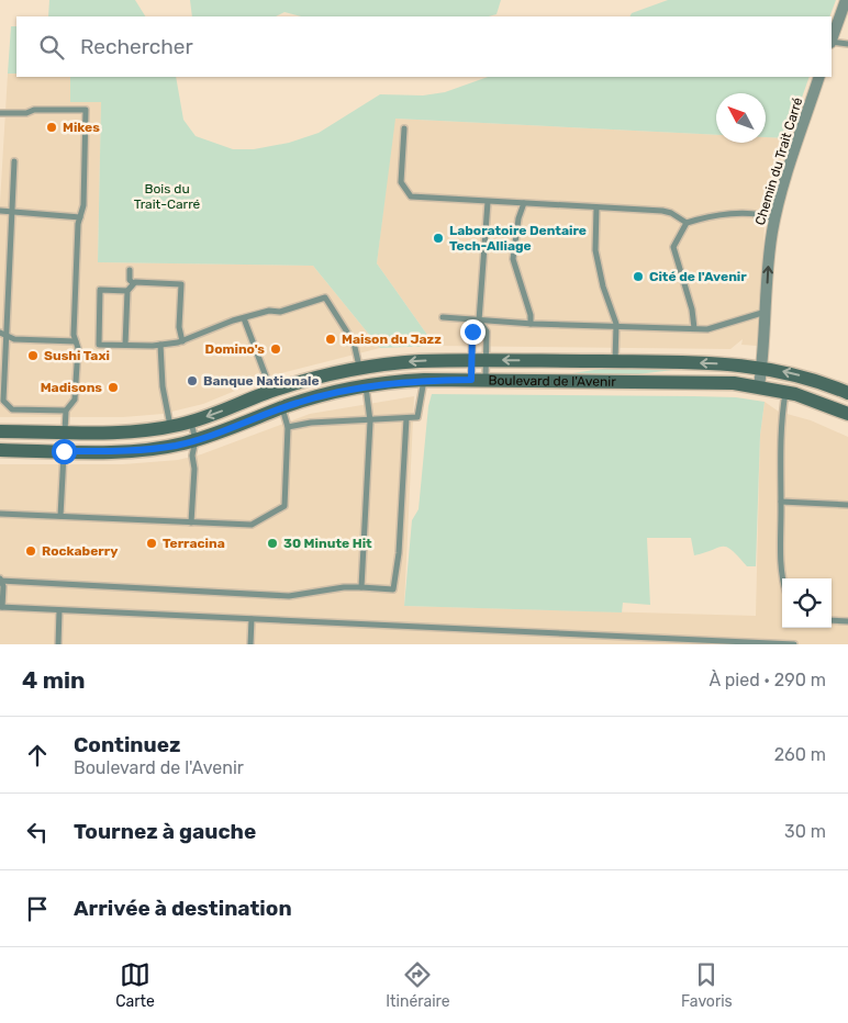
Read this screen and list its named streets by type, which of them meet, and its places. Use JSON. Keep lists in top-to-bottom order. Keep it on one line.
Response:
{"streets":{"street":["Chemin du Trait Carré","Boulevard de l'Avenir"]},"crossings":[["Chemin du Trait Carré","Boulevard de l'Avenir"]],"parks":["Bois du Trait-Carré"],"places":["Mikes","Laboratoire Dentaire Tech-Alliage","Cité de l'Avenir","Maison du Jazz","Domino's","Sushi Taxi","Banque Nationale","Madisons","Terracina","30 Minute Hit","Rockaberry"],"north":"top left","page":{"search":"Rechercher","heading":["4 min","À pied · 290 m"],"list":[["Continuez","Boulevard de l'Avenir","260 m"],["Tournez à gauche","30 m"],"Arrivée à destination"],"nav":["Carte","Itinéraire","Favoris"]}}
